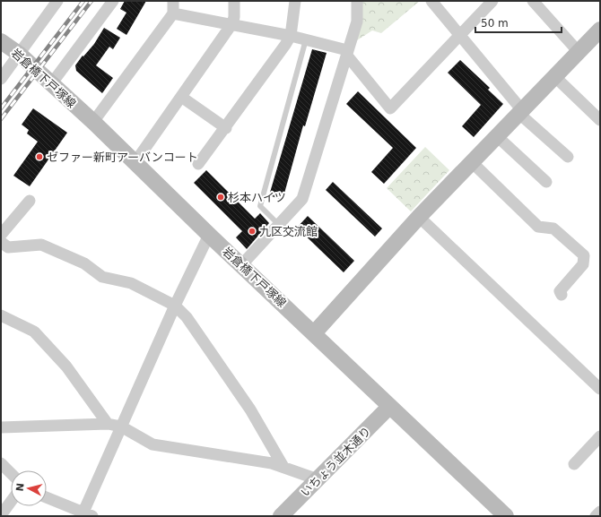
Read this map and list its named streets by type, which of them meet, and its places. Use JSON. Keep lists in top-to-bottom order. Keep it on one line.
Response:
{"streets":{"street":["岩倉橋下戸塚線","いちょう並木通り"]},"crossings":[["岩倉橋下戸塚線","いちょう並木通り"]],"places":["ゼファー新町アーバンコート","杉本ハイツ","九区交流館"],"scale_bar":"50 m","north":"left"}
